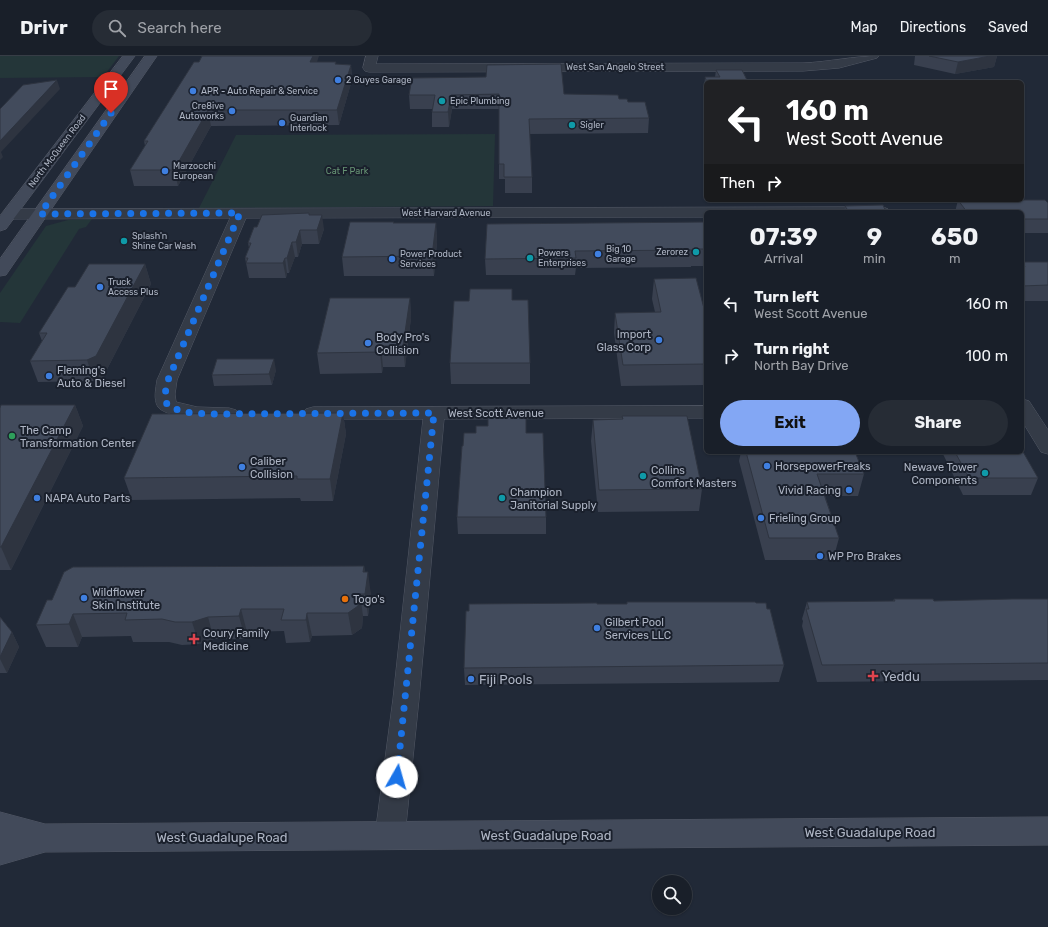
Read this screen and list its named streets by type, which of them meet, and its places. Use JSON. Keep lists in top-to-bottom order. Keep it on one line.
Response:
{"streets":{"main road":["North McQueen Road","West Guadalupe Road"],"street":["West San Angelo Street","West Harvard Avenue","West Scott Avenue"]},"crossings":[["North McQueen Road","West Harvard Avenue"]],"parks":["Cat F Park"],"places":{"other":["2 Guyes Garage","APR - Auto Repair & Service","Epic Plumbing","Cre8ive Autoworks","Guardian Interlock","Sigler","Marzocchi European","Splash'n Shine Car Wash","Zerorez","Big 10 Garage","Powers Enterprises","Power Product Services","Truck Access Plus","Import Glass Corp","Body Pro's Collision","Fleming's Auto & Diesel","The Camp Transformation Center","HorsepowerFreaks","Caliber Collision","Newave Tower Components","Collins Comfort Masters","Vivid Racing","NAPA Auto Parts","Champion Janitorial Supply","Frieling Group","WP Pro Brakes","Wildflower Skin Institute","Togo's","Gilbert Pool Services LLC","Fiji Pools"],"health":["Coury Family Medicine","Yeddu"]},"page":{"header":"Drivr","search":"Search here","nav":["Map","Directions","Saved"],"turn":["160 m","West Scott Avenue"],"then":"Then","eta":["07:39","Arrival","9","min","650","m"],"list":[{"name":"Turn left","note":"West Scott Avenue","value":"160 m"},{"name":"Turn right","note":"North Bay Drive","value":"100 m"}],"buttons":["Exit","Share"]}}
